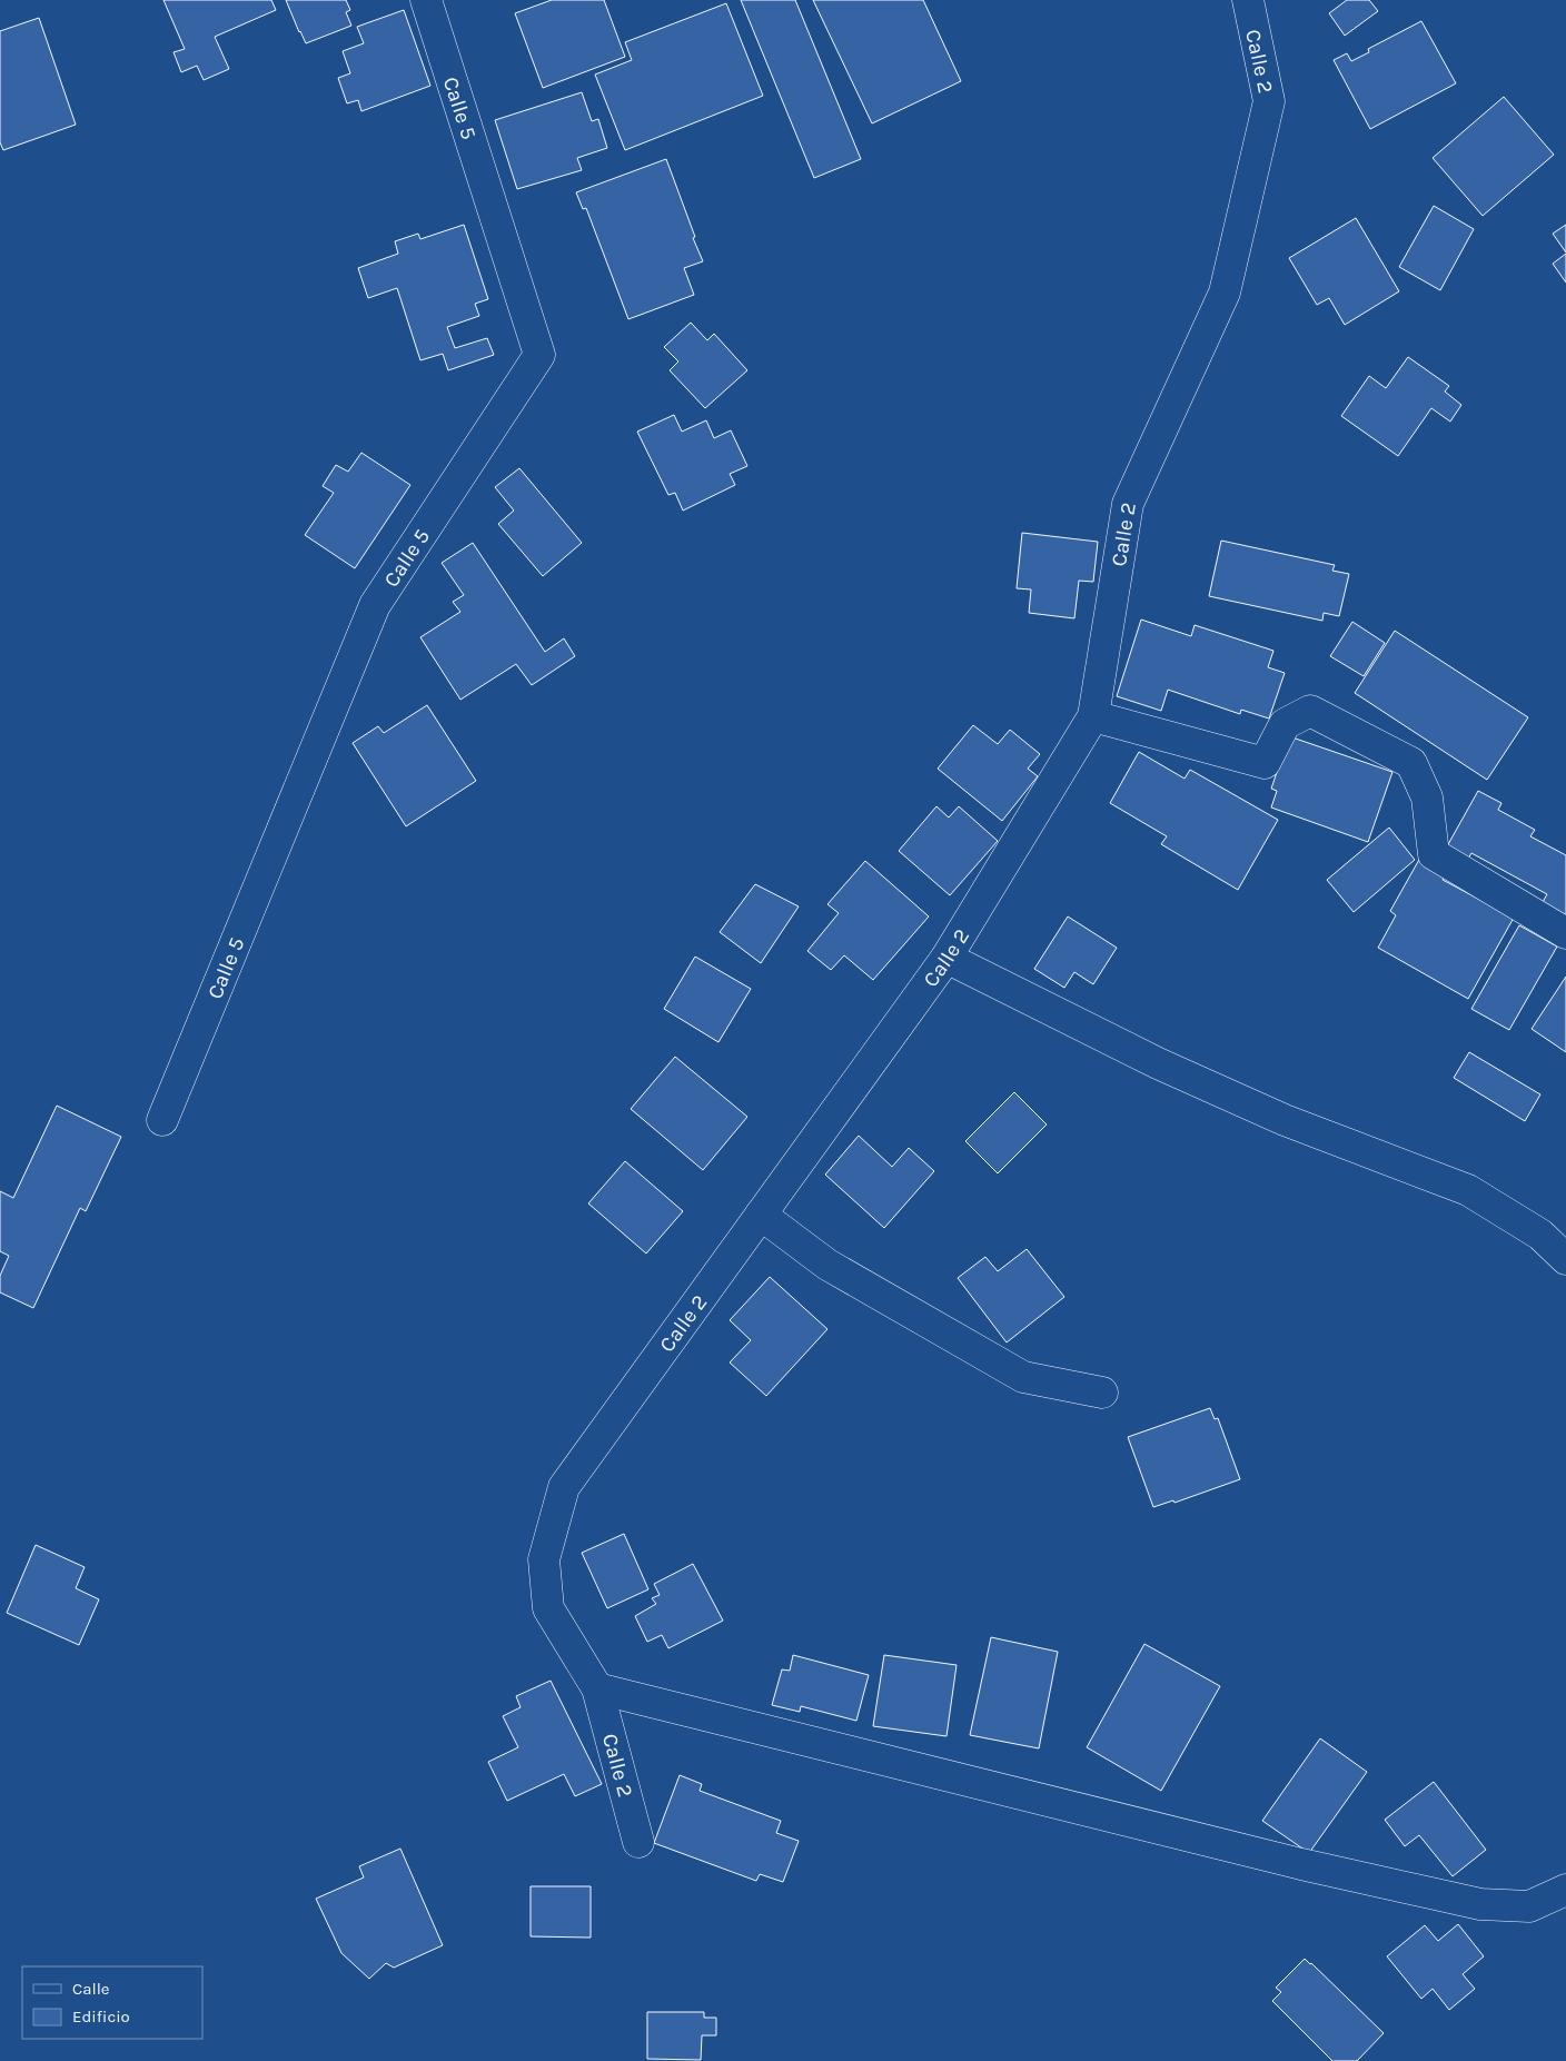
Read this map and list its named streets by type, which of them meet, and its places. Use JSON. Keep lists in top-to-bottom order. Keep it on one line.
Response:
{"streets":{"street":["Calle 2","Calle 5"]},"legend":["Calle","Edificio"]}
